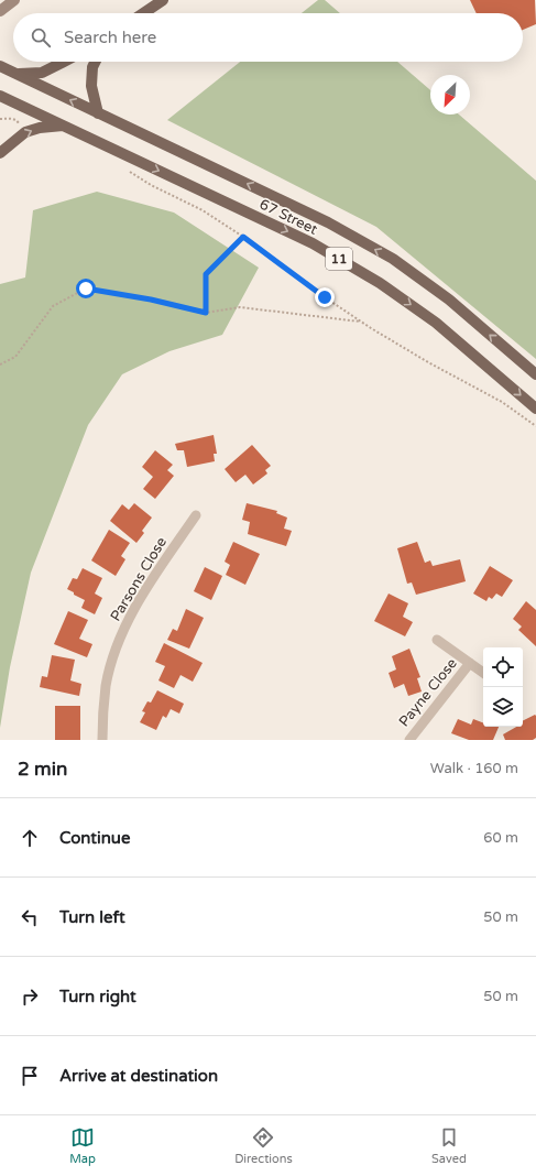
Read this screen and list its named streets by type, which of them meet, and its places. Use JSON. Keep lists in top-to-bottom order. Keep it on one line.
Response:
{"streets":{"main road":["67 Street","11"],"street":["Parsons Close","Payne Close"]},"north":"bottom left","page":{"search":"Search here","heading":["2 min","Walk · 160 m"],"list":[["Continue","60 m"],["Turn left","50 m"],["Turn right","50 m"],"Arrive at destination"],"nav":["Map","Directions","Saved"]}}
